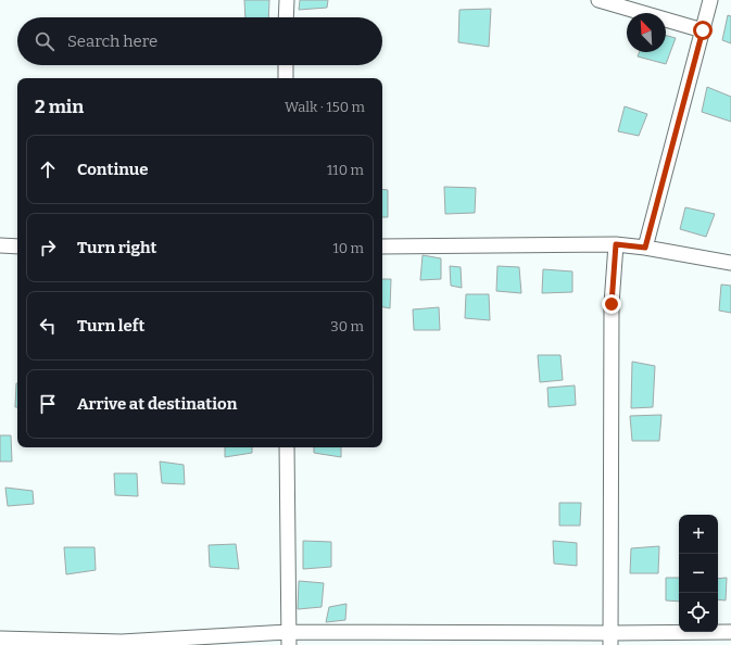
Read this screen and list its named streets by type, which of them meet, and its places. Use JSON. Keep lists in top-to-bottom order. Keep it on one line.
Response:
{"north":"top left","page":{"search":"Search here","heading":["2 min","Walk · 150 m"],"list":[["Continue","110 m"],["Turn right","10 m"],["Turn left","30 m"],"Arrive at destination"],"map_buttons":["+","−"]}}
